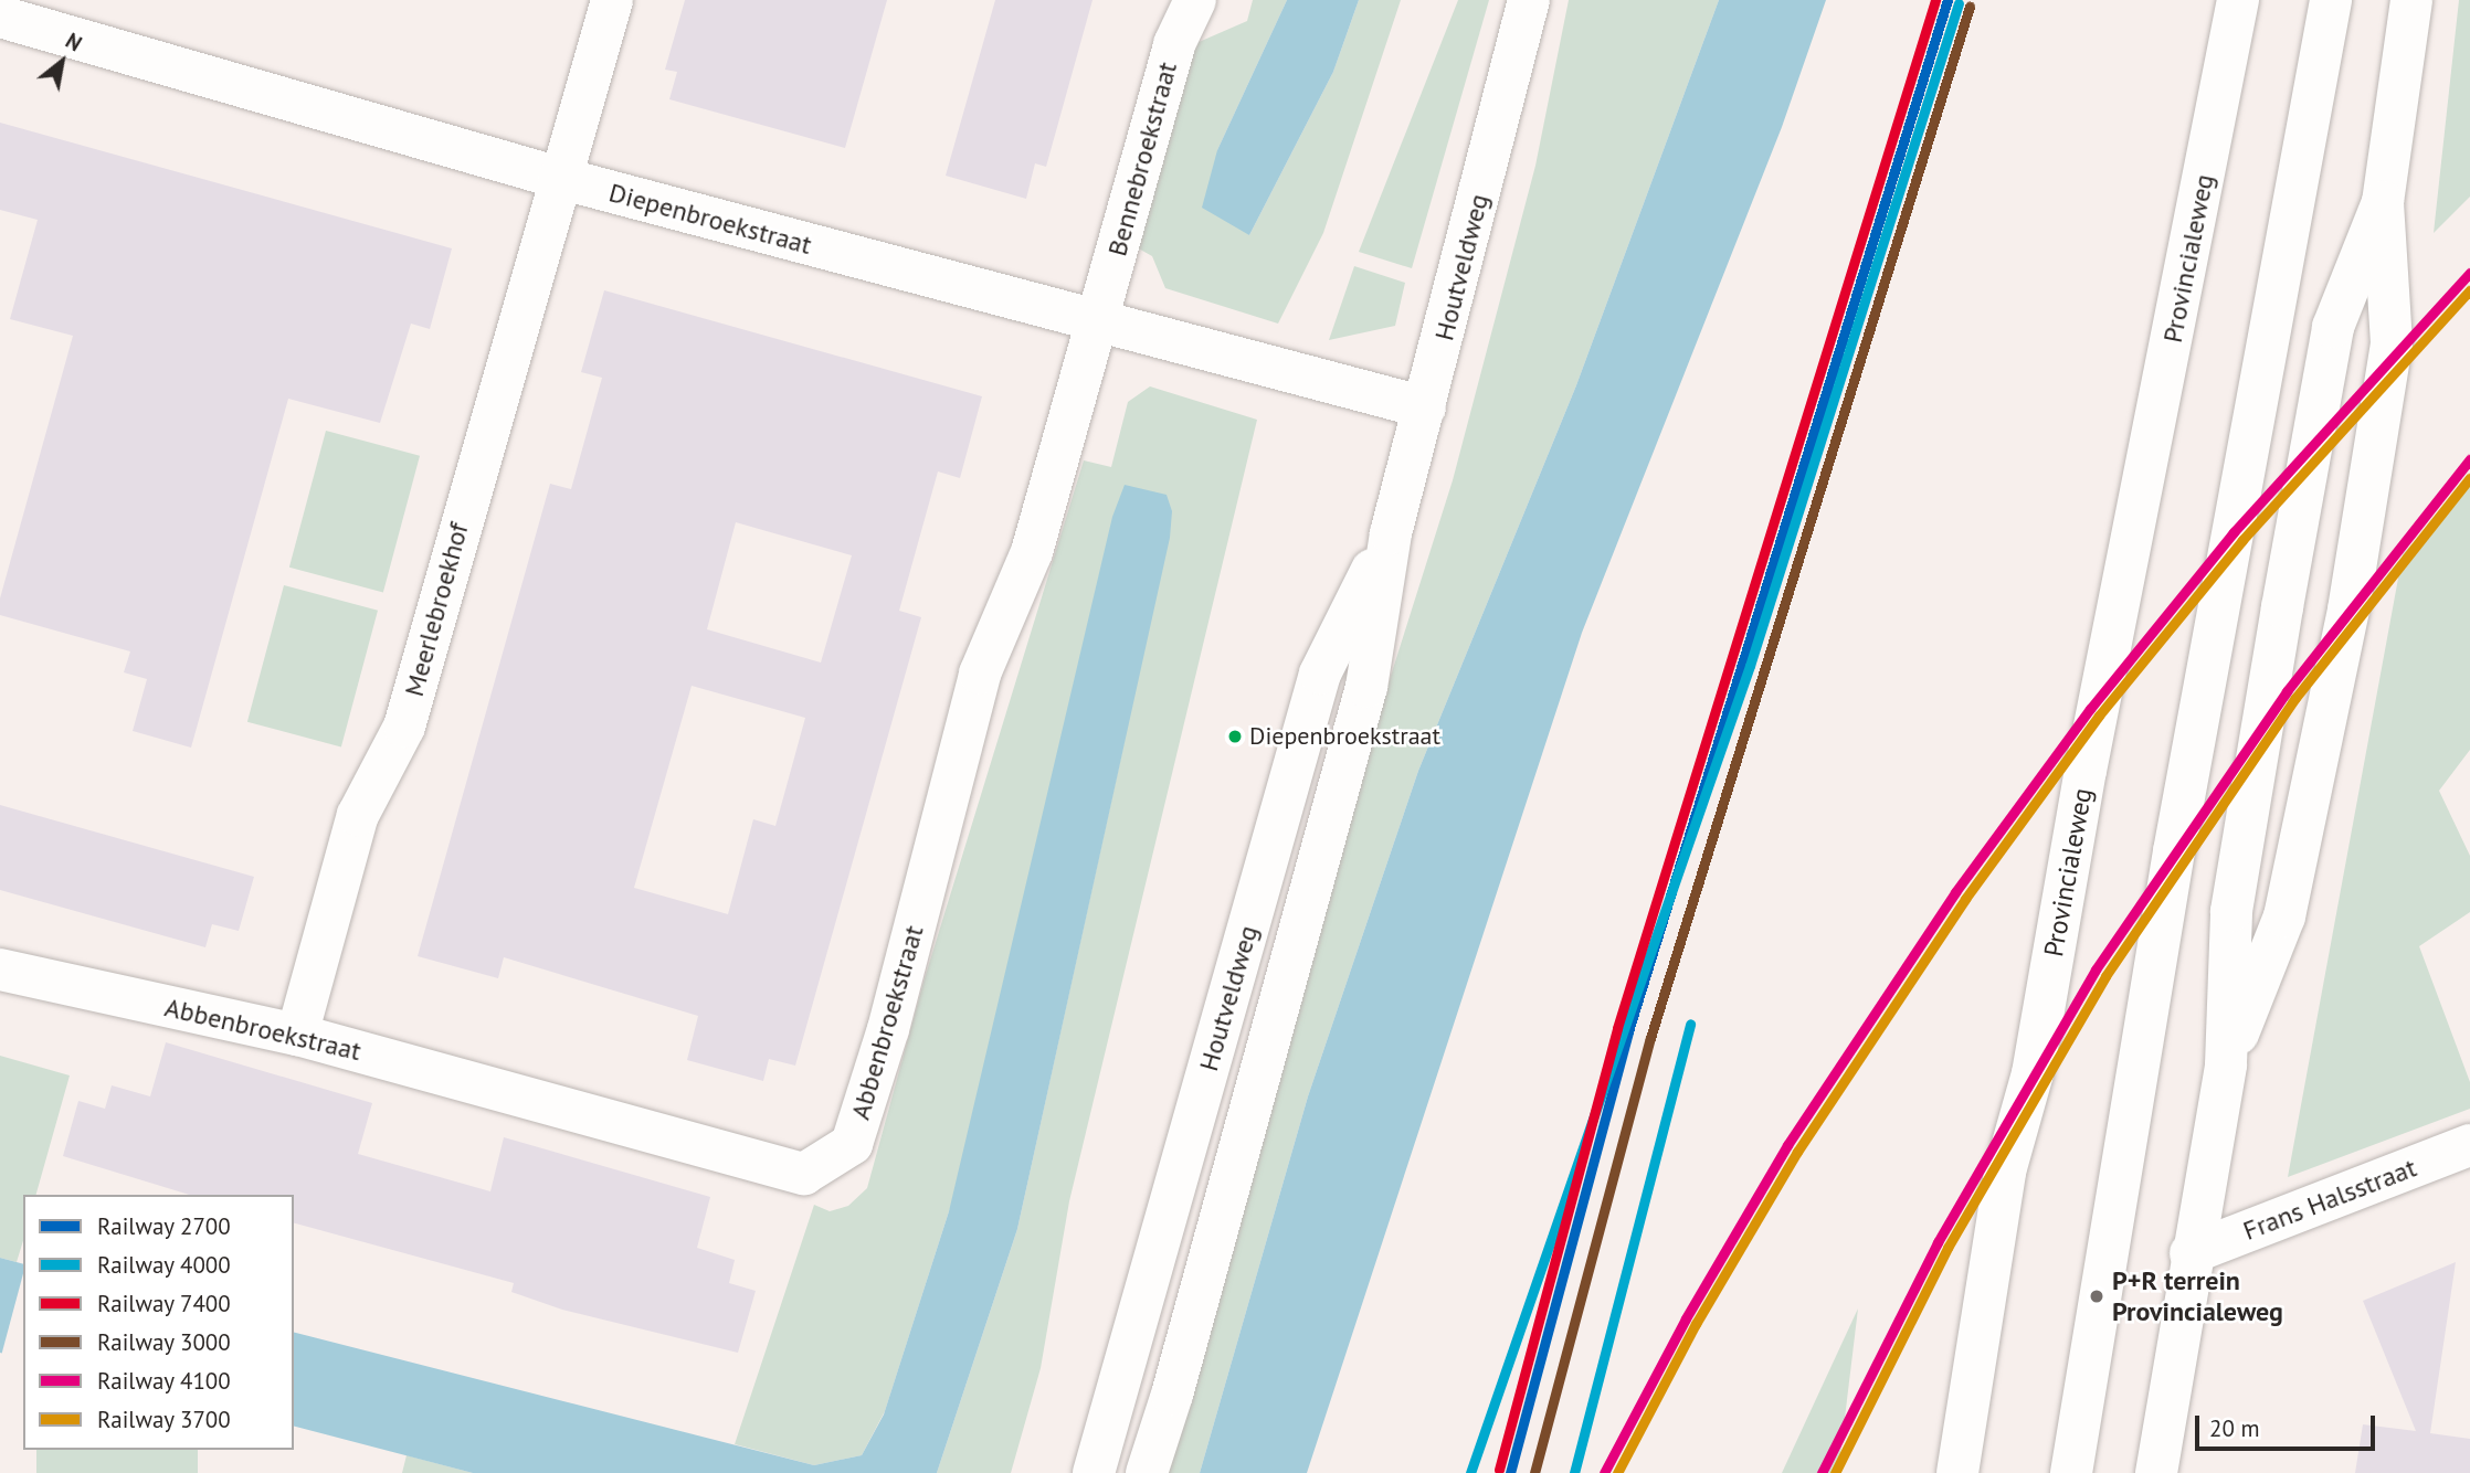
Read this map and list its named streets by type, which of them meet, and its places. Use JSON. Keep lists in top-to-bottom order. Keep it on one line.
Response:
{"streets":{"street":["Bennebroekstraat","Diepenbroekstraat","Provincialeweg","Houtveldweg","Meerlebroekhof","Abbenbroekstraat","Frans Halsstraat"]},"crossings":[["Bennebroekstraat","Diepenbroekstraat"],["Bennebroekstraat","Abbenbroekstraat"],["Diepenbroekstraat","Houtveldweg"],["Diepenbroekstraat","Meerlebroekhof"],["Diepenbroekstraat","Abbenbroekstraat"],["Meerlebroekhof","Abbenbroekstraat"]],"places":["Diepenbroekstraat","P+R terrein Provincialeweg"],"lines":["rail line 2700","rail line 7400","rail line 4000","rail line 3000","rail line 4100","rail line 3700"],"legend":["Railway 2700","Railway 4000","Railway 7400","Railway 3000","Railway 4100","Railway 3700"],"scale_bar":"20 m","north":"top right"}
